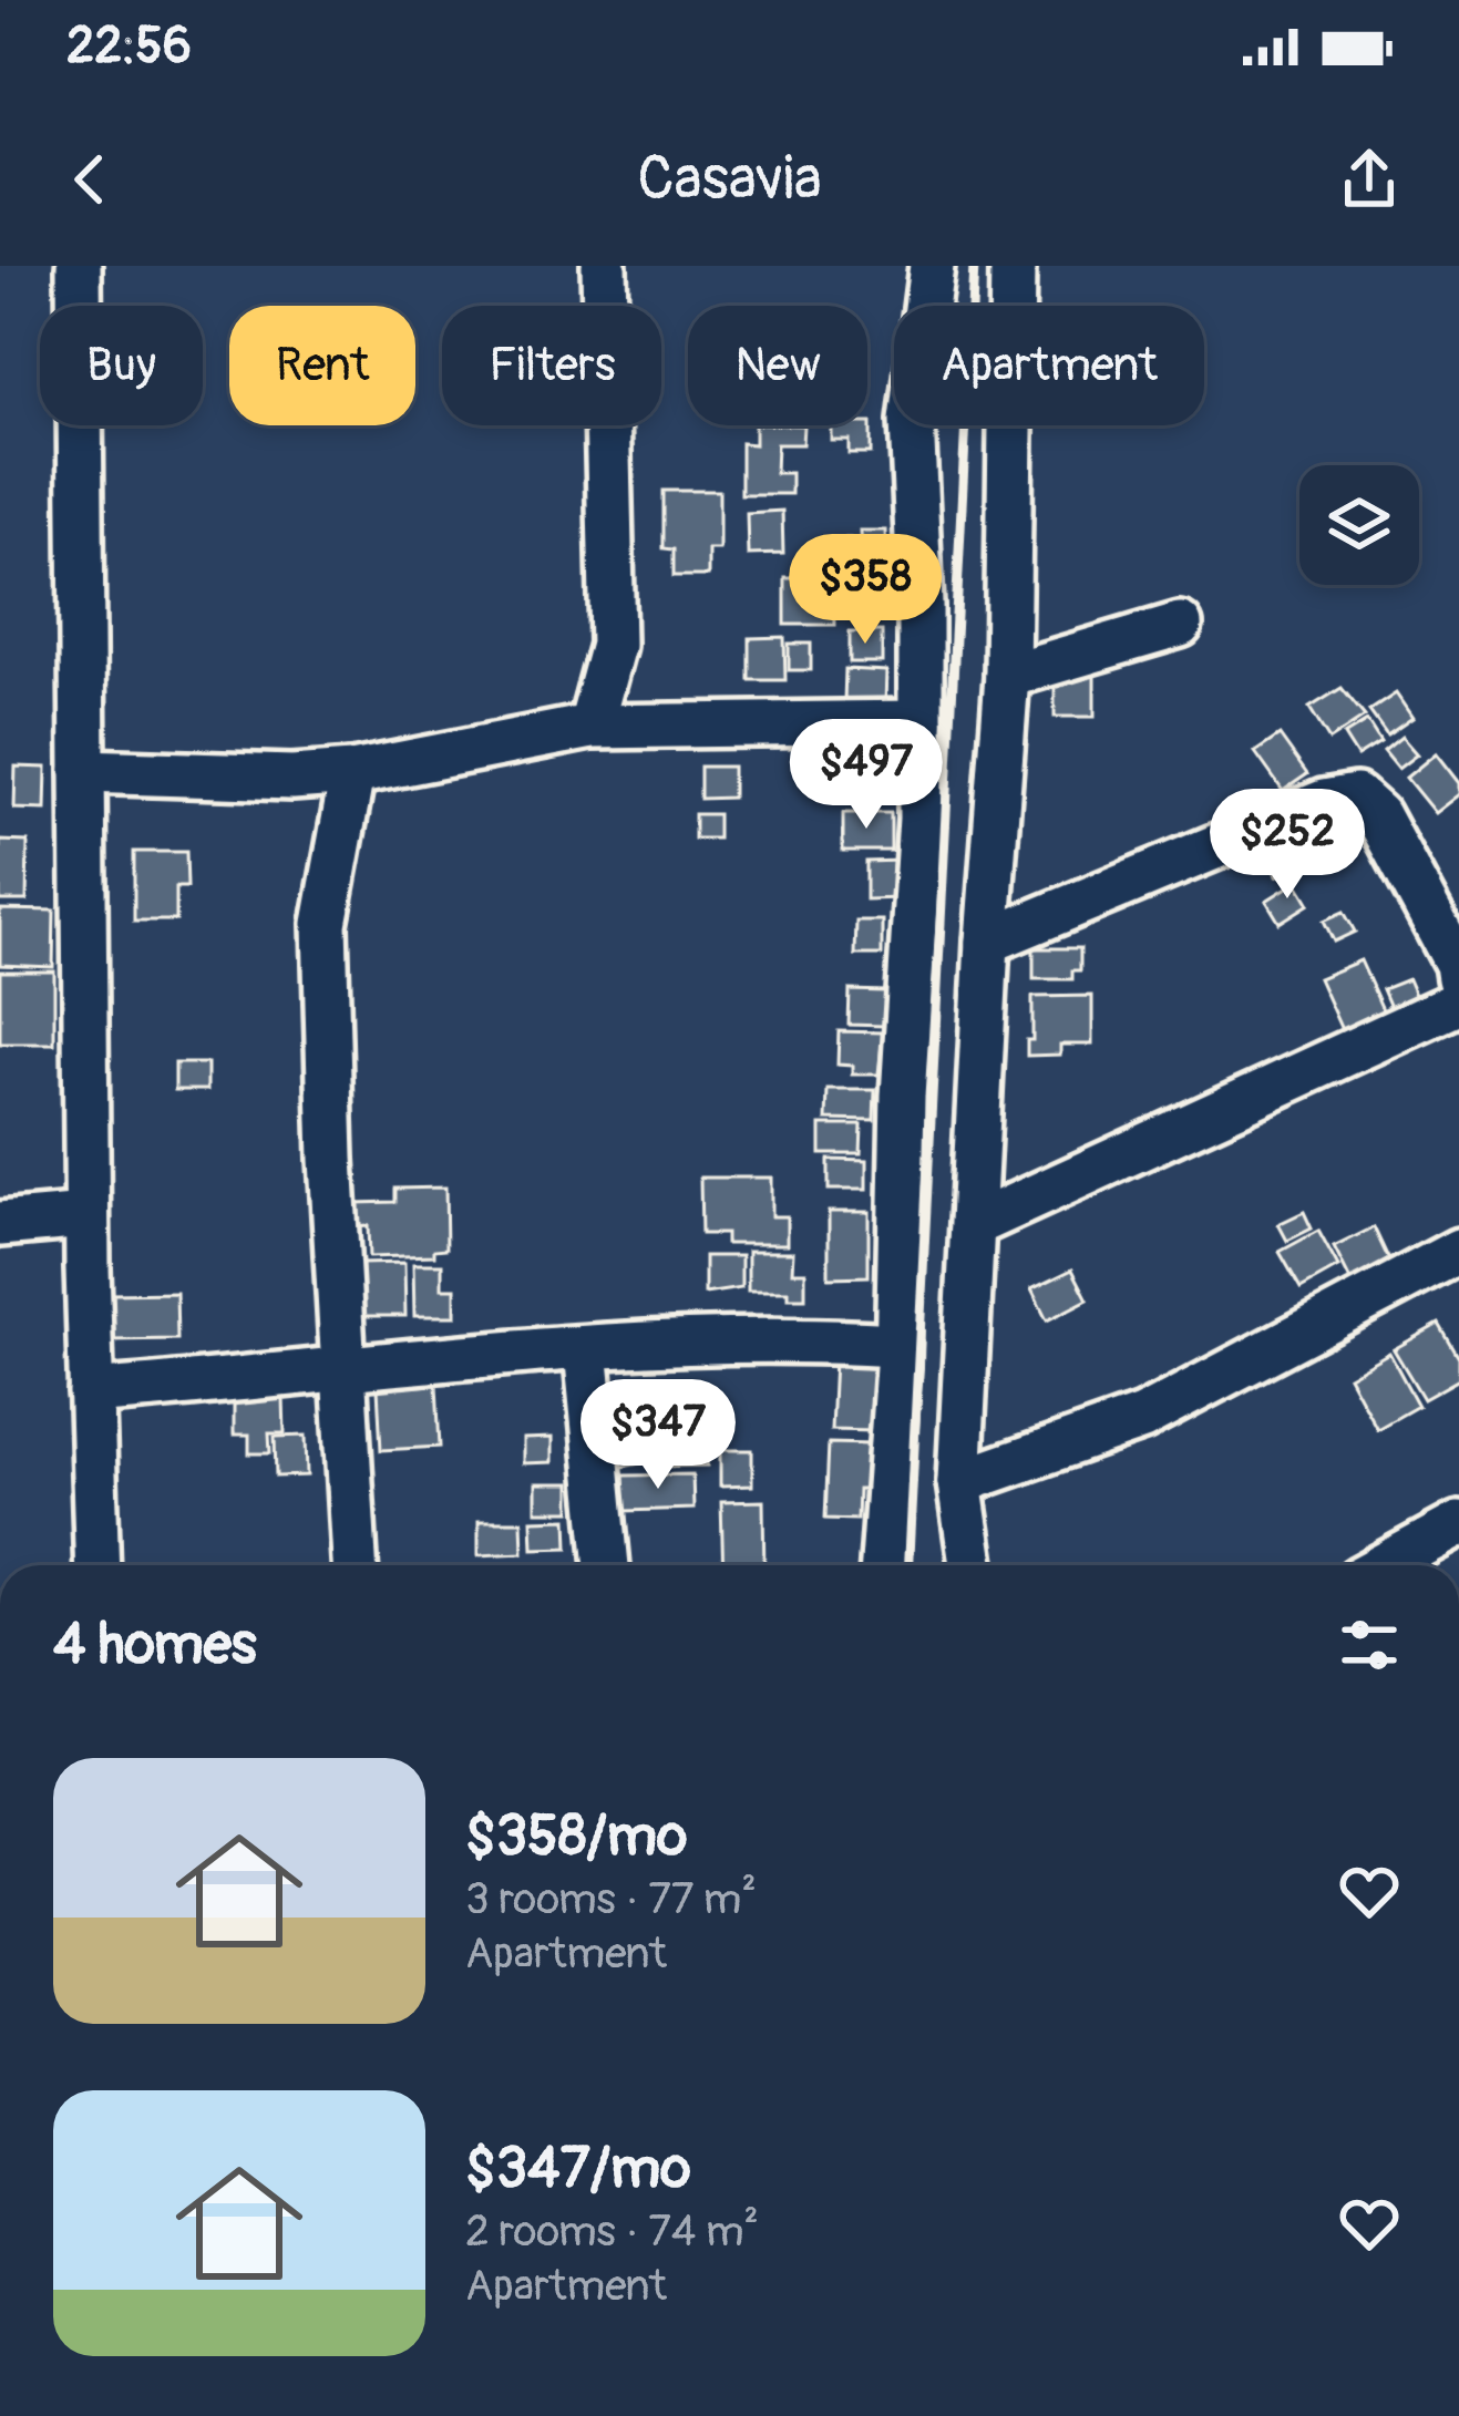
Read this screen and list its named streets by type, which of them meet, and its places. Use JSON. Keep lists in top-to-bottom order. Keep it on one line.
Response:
{"page":{"status":"22:56","header":"Casavia","chip":["Buy","Rent","Filters","New","Apartment"],"price":["$358","$497","$252","$347"],"heading":"4 homes","list":[{"name":"$358/mo","note":"3 rooms · 77 m² · Apartment"},{"name":"$347/mo","note":"2 rooms · 74 m² · Apartment"}]}}
